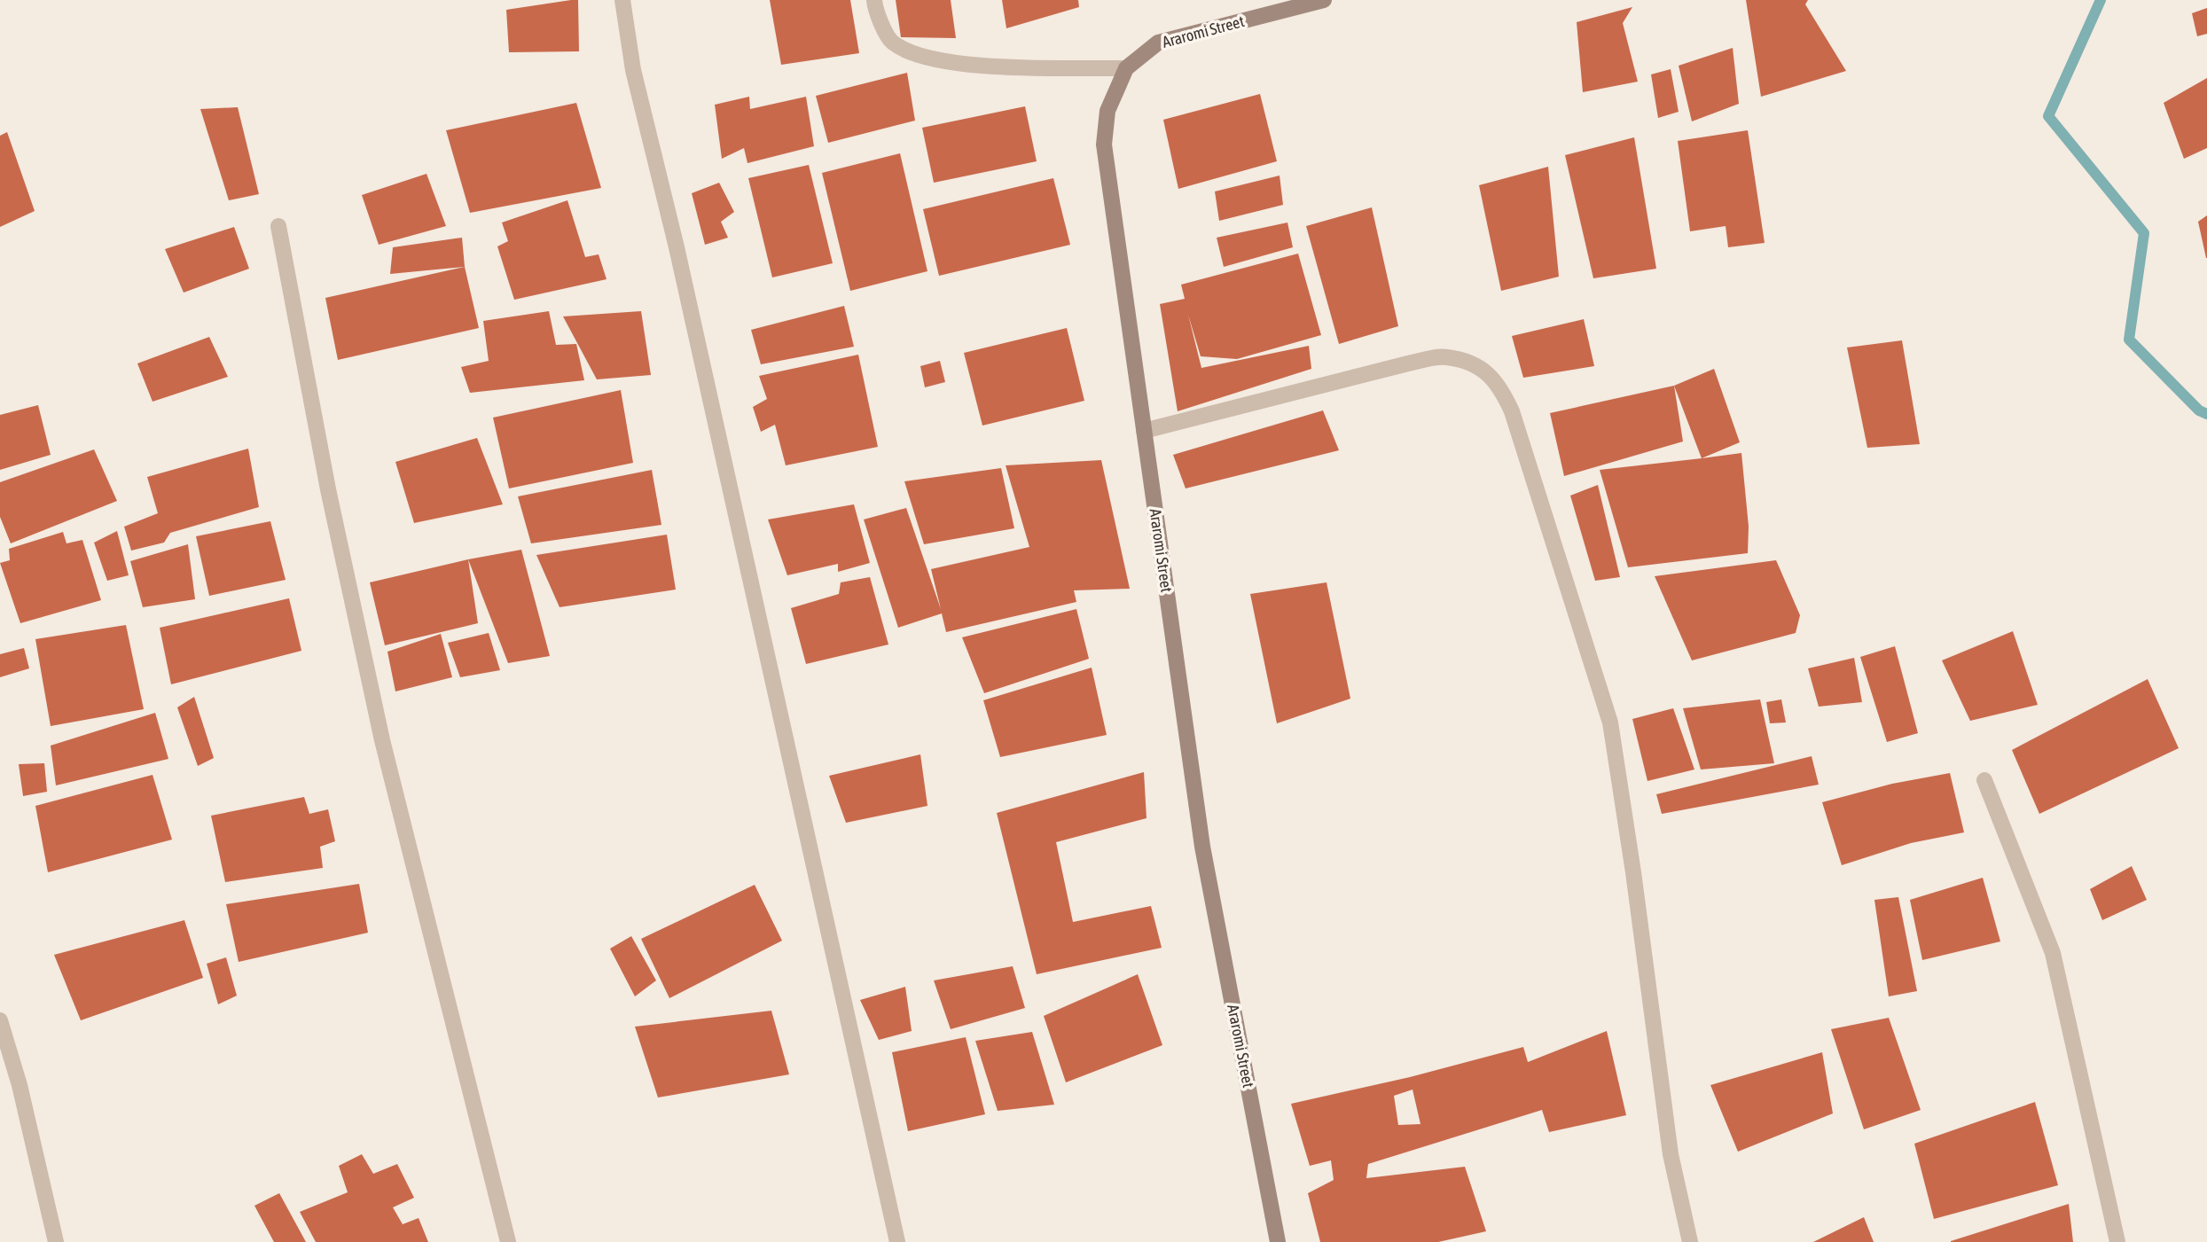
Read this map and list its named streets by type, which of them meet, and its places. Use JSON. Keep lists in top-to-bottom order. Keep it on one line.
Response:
{"streets":{"street":["Araromi Street"]}}
